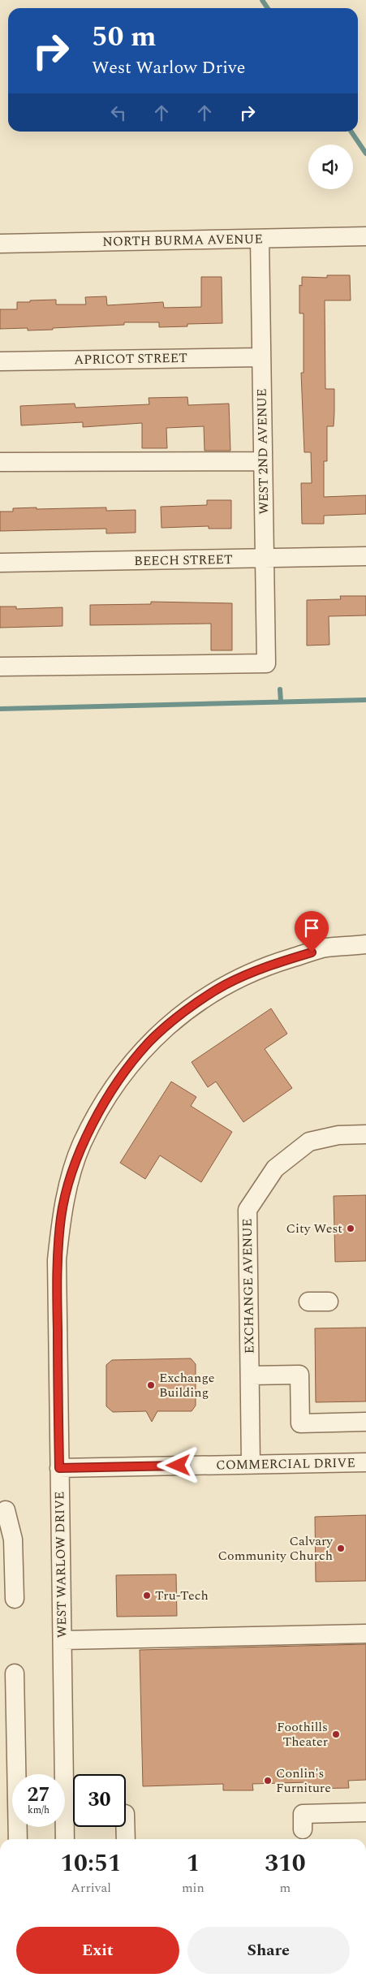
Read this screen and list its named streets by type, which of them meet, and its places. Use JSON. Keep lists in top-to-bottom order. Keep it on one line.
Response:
{"streets":{"street":["NORTH BURMA AVENUE","APRICOT STREET","WEST 2ND AVENUE","BEECH STREET","EXCHANGE AVENUE","COMMERCIAL DRIVE","WEST WARLOW DRIVE"]},"crossings":[["NORTH BURMA AVENUE","WEST 2ND AVENUE"],["APRICOT STREET","WEST 2ND AVENUE"],["WEST 2ND AVENUE","BEECH STREET"],["EXCHANGE AVENUE","COMMERCIAL DRIVE"],["COMMERCIAL DRIVE","WEST WARLOW DRIVE"]],"places":["City West","Exchange Building","Calvary Community Church","Tru-Tech","Foothills Theater","Conlin's Furniture"],"page":{"turn":["50 m","West Warlow Drive"],"speed":"27 km/h","limit":"30","eta":["10:51","Arrival","1","min","310","m"],"buttons":["Exit","Share"]}}
